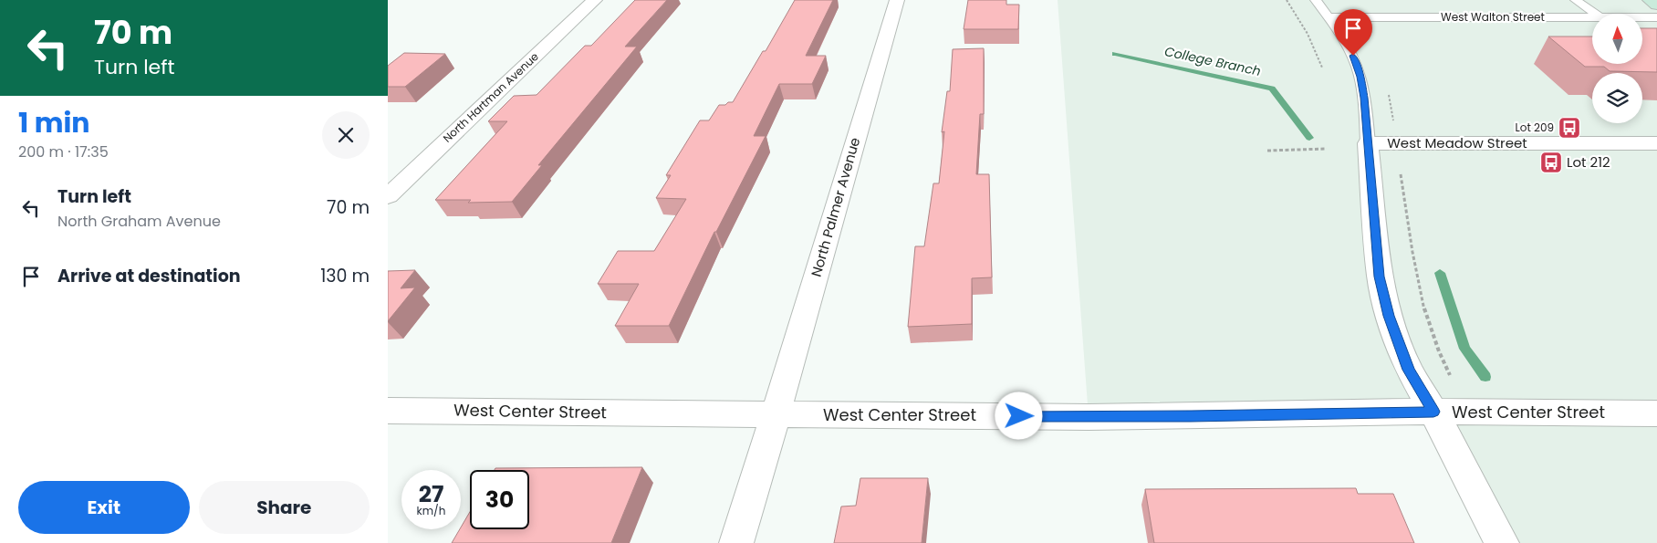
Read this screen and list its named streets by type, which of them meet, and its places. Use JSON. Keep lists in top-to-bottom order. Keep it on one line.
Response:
{"streets":{"street":["North Hartman Avenue","West Meadow Street","North Palmer Avenue","West Center Street"],"lane":["West Walton Street"]},"crossings":[["North Palmer Avenue","West Center Street"]],"water":["College Branch"],"places":{"bus stop":["Lot 209","Lot 212"]},"north":"top","page":{"turn":["70 m","Turn left"],"heading":["1 min","200 m · 17:35"],"list":[{"name":"Turn left","note":"North Graham Avenue","value":"70 m"},{"name":"Arrive at destination","value":"130 m"}],"speed":"27 km/h","limit":"30","buttons":["Exit","Share"]}}
